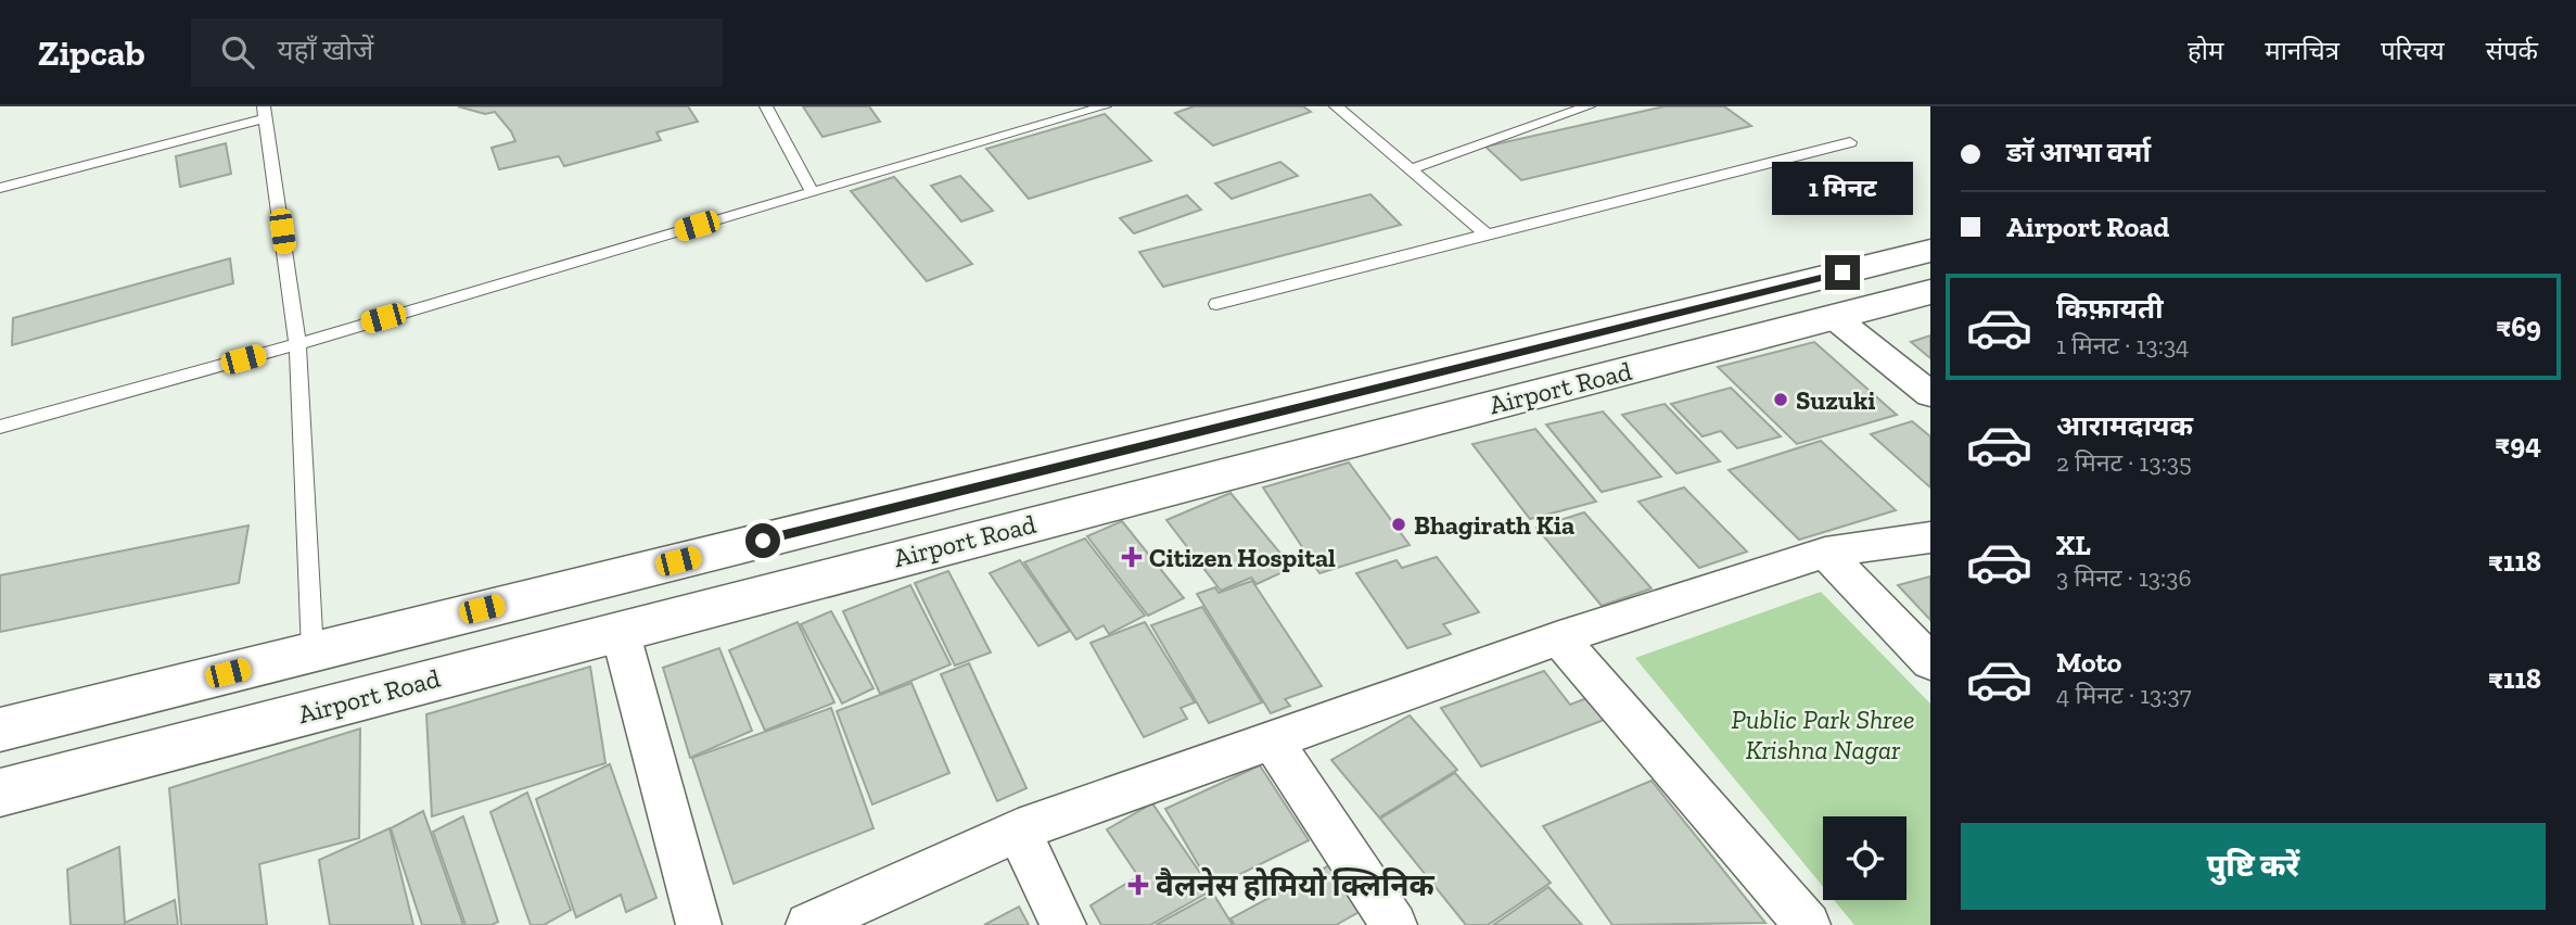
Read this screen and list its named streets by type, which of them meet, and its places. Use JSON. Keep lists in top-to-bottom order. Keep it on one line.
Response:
{"streets":{"main road":["Airport Road"]},"parks":["Public Park Shree Krishna Nagar"],"places":{"other":["Suzuki","Bhagirath Kia"],"health":["Citizen Hospital","वैलनेस होमियो क्लिनिक"]},"page":{"header":"Zipcab","search":"यहाँ खोजें","nav":["होम","मानचित्र","परिचय","संपर्क"],"banner":["ङॉ आभा वर्मा","Airport Road"],"bubble":"1 मिनट","list":[{"name":"किफ़ायती","note":"1 मिनट · 13:34","value":"₹69"},{"name":"आरामदायक","note":"2 मिनट · 13:35","value":"₹94"},{"name":"XL","note":"3 मिनट · 13:36","value":"₹118"},{"name":"Moto","note":"4 मिनट · 13:37","value":"₹118"}],"buttons":"पुष्टि करें"}}
